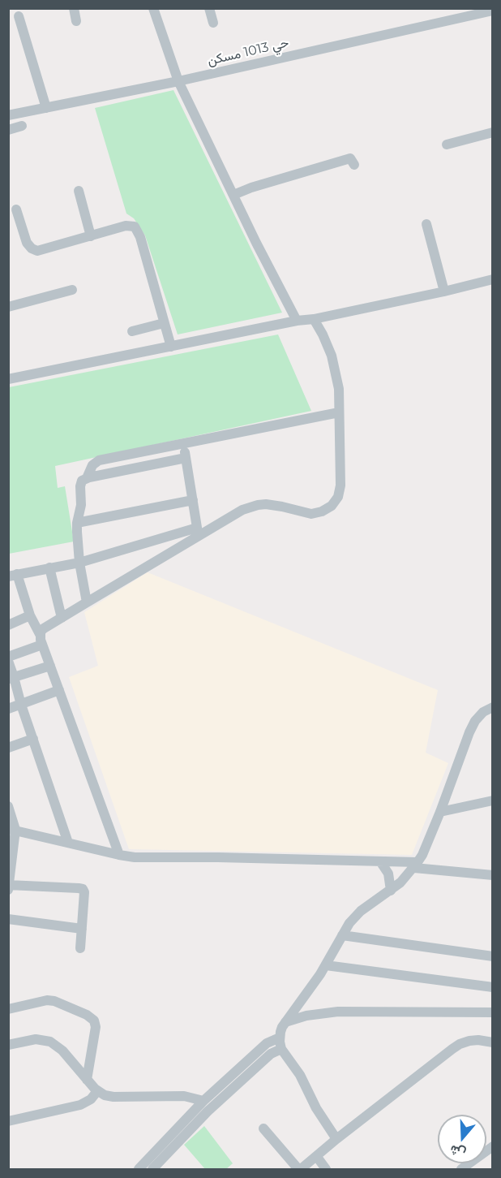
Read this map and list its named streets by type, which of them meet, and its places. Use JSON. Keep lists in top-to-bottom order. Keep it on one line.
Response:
{"streets":{"street":["حي 1013 مسكن"]},"north":"bottom"}
